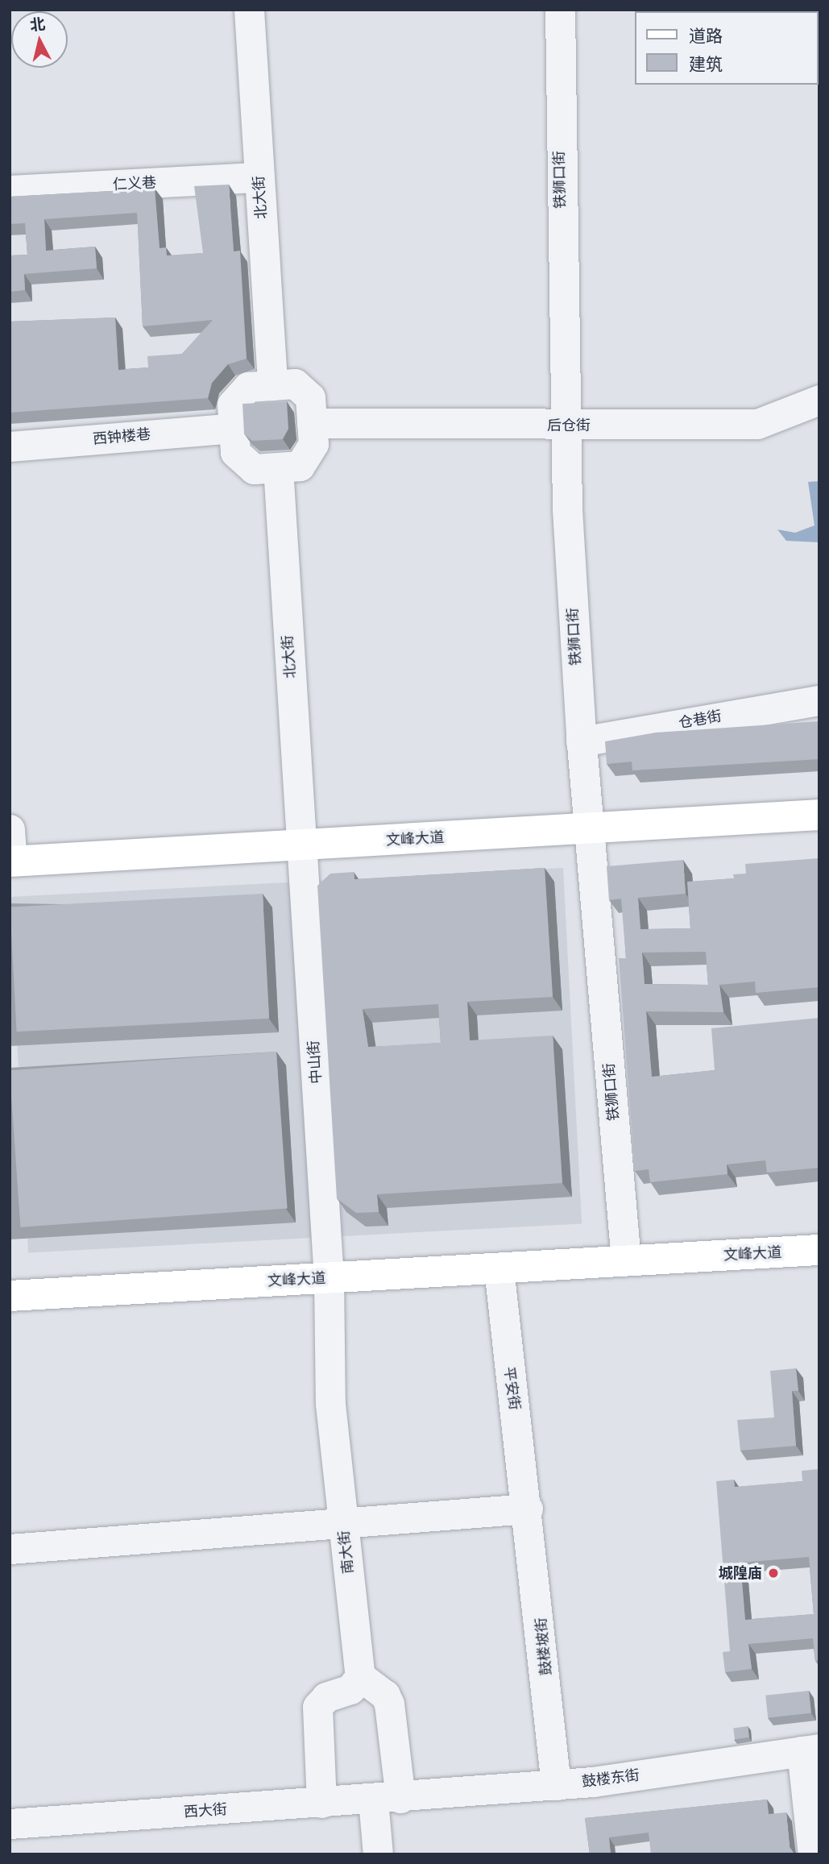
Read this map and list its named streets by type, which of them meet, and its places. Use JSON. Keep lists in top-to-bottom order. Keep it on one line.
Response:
{"streets":{"main road":["文峰大道"],"street":["铁狮口街","仁义巷","北大街","后仓街","西钟楼巷","仓巷街","中山街","平安街","南大街","鼓楼坡街","鼓楼东街","西大街"]},"crossings":[["铁狮口街","后仓街"],["铁狮口街","仓巷街"],["铁狮口街","文峰大道"],["仁义巷","北大街"],["北大街","后仓街"],["北大街","西钟楼巷"],["北大街","文峰大道"],["北大街","中山街"],["后仓街","西钟楼巷"],["文峰大道","中山街"],["文峰大道","平安街"],["文峰大道","南大街"],["中山街","南大街"],["平安街","鼓楼坡街"],["鼓楼坡街","鼓楼东街"],["鼓楼东街","西大街"]],"places":["城隍庙"],"legend":["道路","建筑"],"north":"top"}
